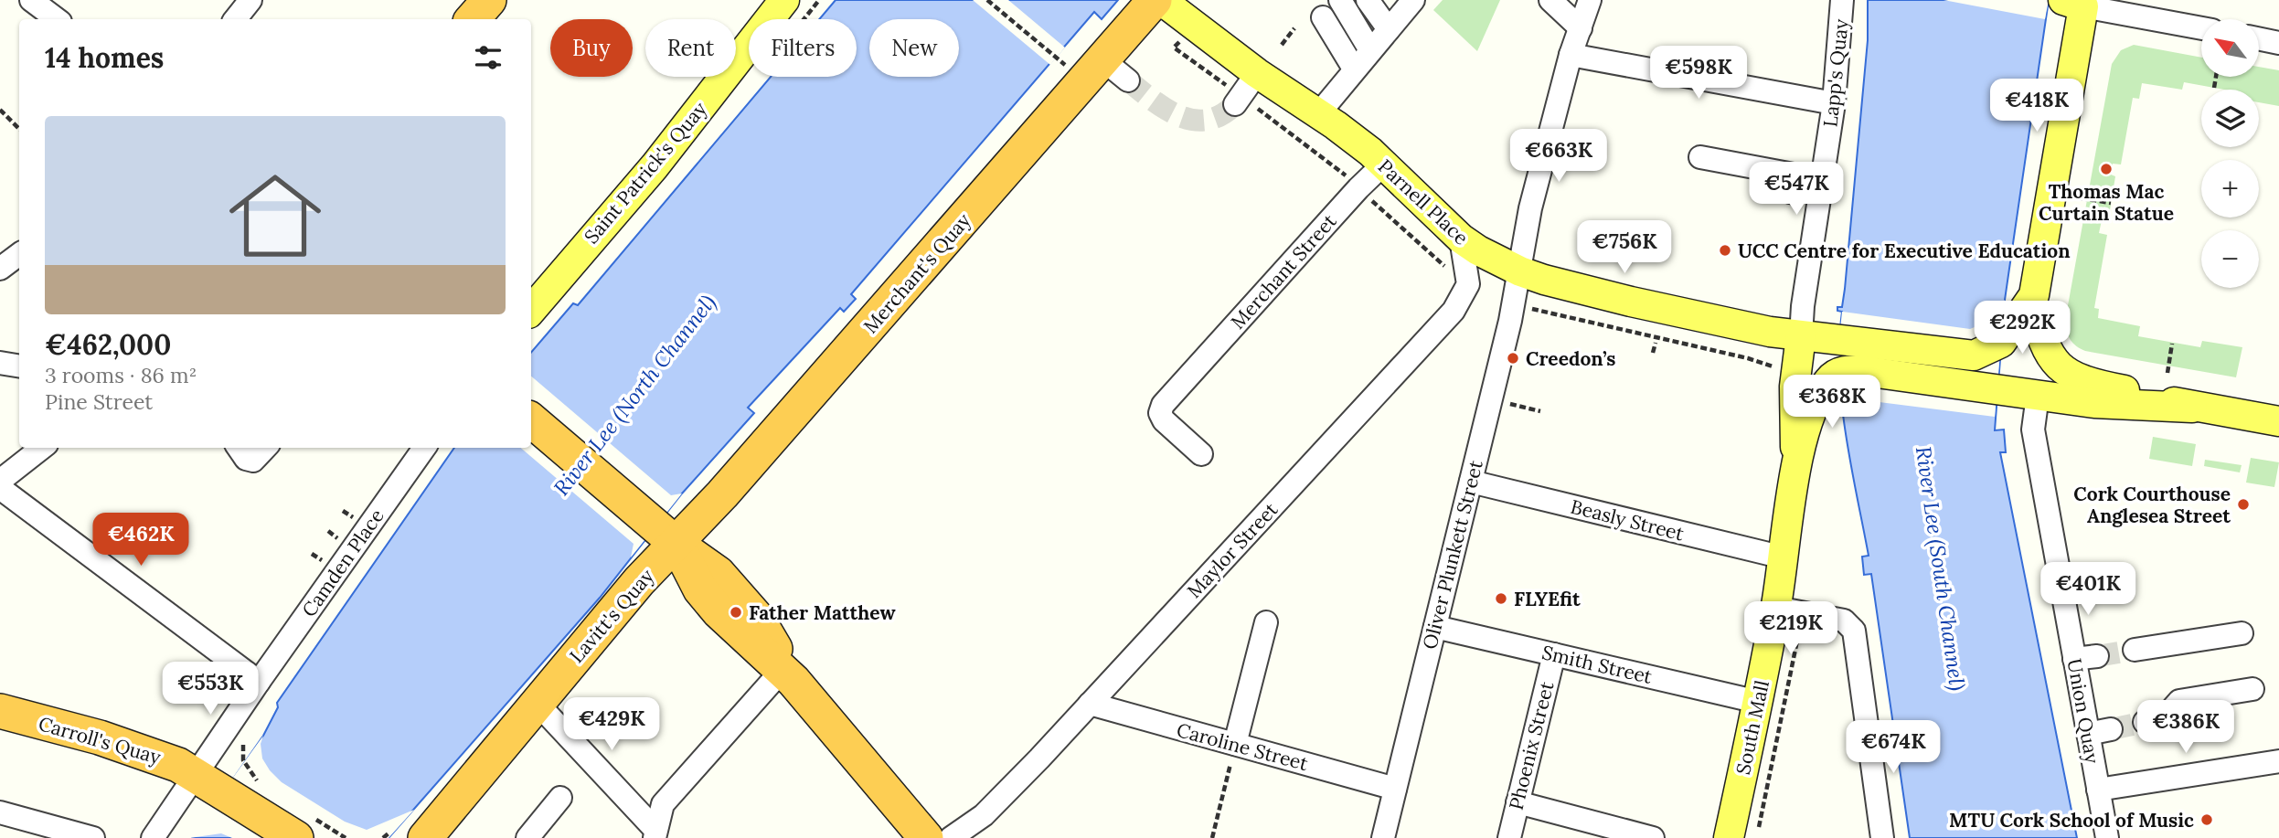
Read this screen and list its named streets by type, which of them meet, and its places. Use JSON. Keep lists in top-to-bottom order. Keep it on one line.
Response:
{"streets":{"highway":["Merchant's Quay","Lavitt's Quay","Carroll's Quay"],"main road":["Saint Patrick's Quay","Parnell Place","South Mall"],"street":["Lapp's Quay","Merchant Street","Beasly Street","Maylor Street","Oliver Plunkett Street","Camden Place","Smith Street","Union Quay","Phoenix Street","Caroline Street"]},"crossings":[["Lapp's Quay","Parnell Place"],["Lapp's Quay","South Mall"],["Parnell Place","Merchant Street"],["Parnell Place","Oliver Plunkett Street"],["Parnell Place","South Mall"],["Merchant's Quay","Lavitt's Quay"],["Beasly Street","Oliver Plunkett Street"],["Beasly Street","South Mall"],["Maylor Street","Caroline Street"],["Oliver Plunkett Street","Smith Street"],["Oliver Plunkett Street","Caroline Street"],["Camden Place","Carroll's Quay"],["Smith Street","South Mall"],["Smith Street","Phoenix Street"],["Union Quay","South Mall"]],"water":["River Lee (North Channel)","River Lee (South Channel)"],"places":["Thomas Mac Curtain Statue","UCC Centre for Executive Education","Creedon’s","Cork Courthouse Anglesea Street","FLYEfit","Father Matthew","MTU Cork School of Music"],"north":"top left","page":{"map_buttons":["+","−"],"chip":["Buy","Rent","Filters","New"],"heading":"14 homes","price":["€598K","€418K","€663K","€547K","€756K","€292K","€368K","€462K","€401K","€219K","€553K","€429K","€386K","€674K"],"list":[{"name":"€462,000","note":"3 rooms · 86 m² · Pine Street"}]}}
